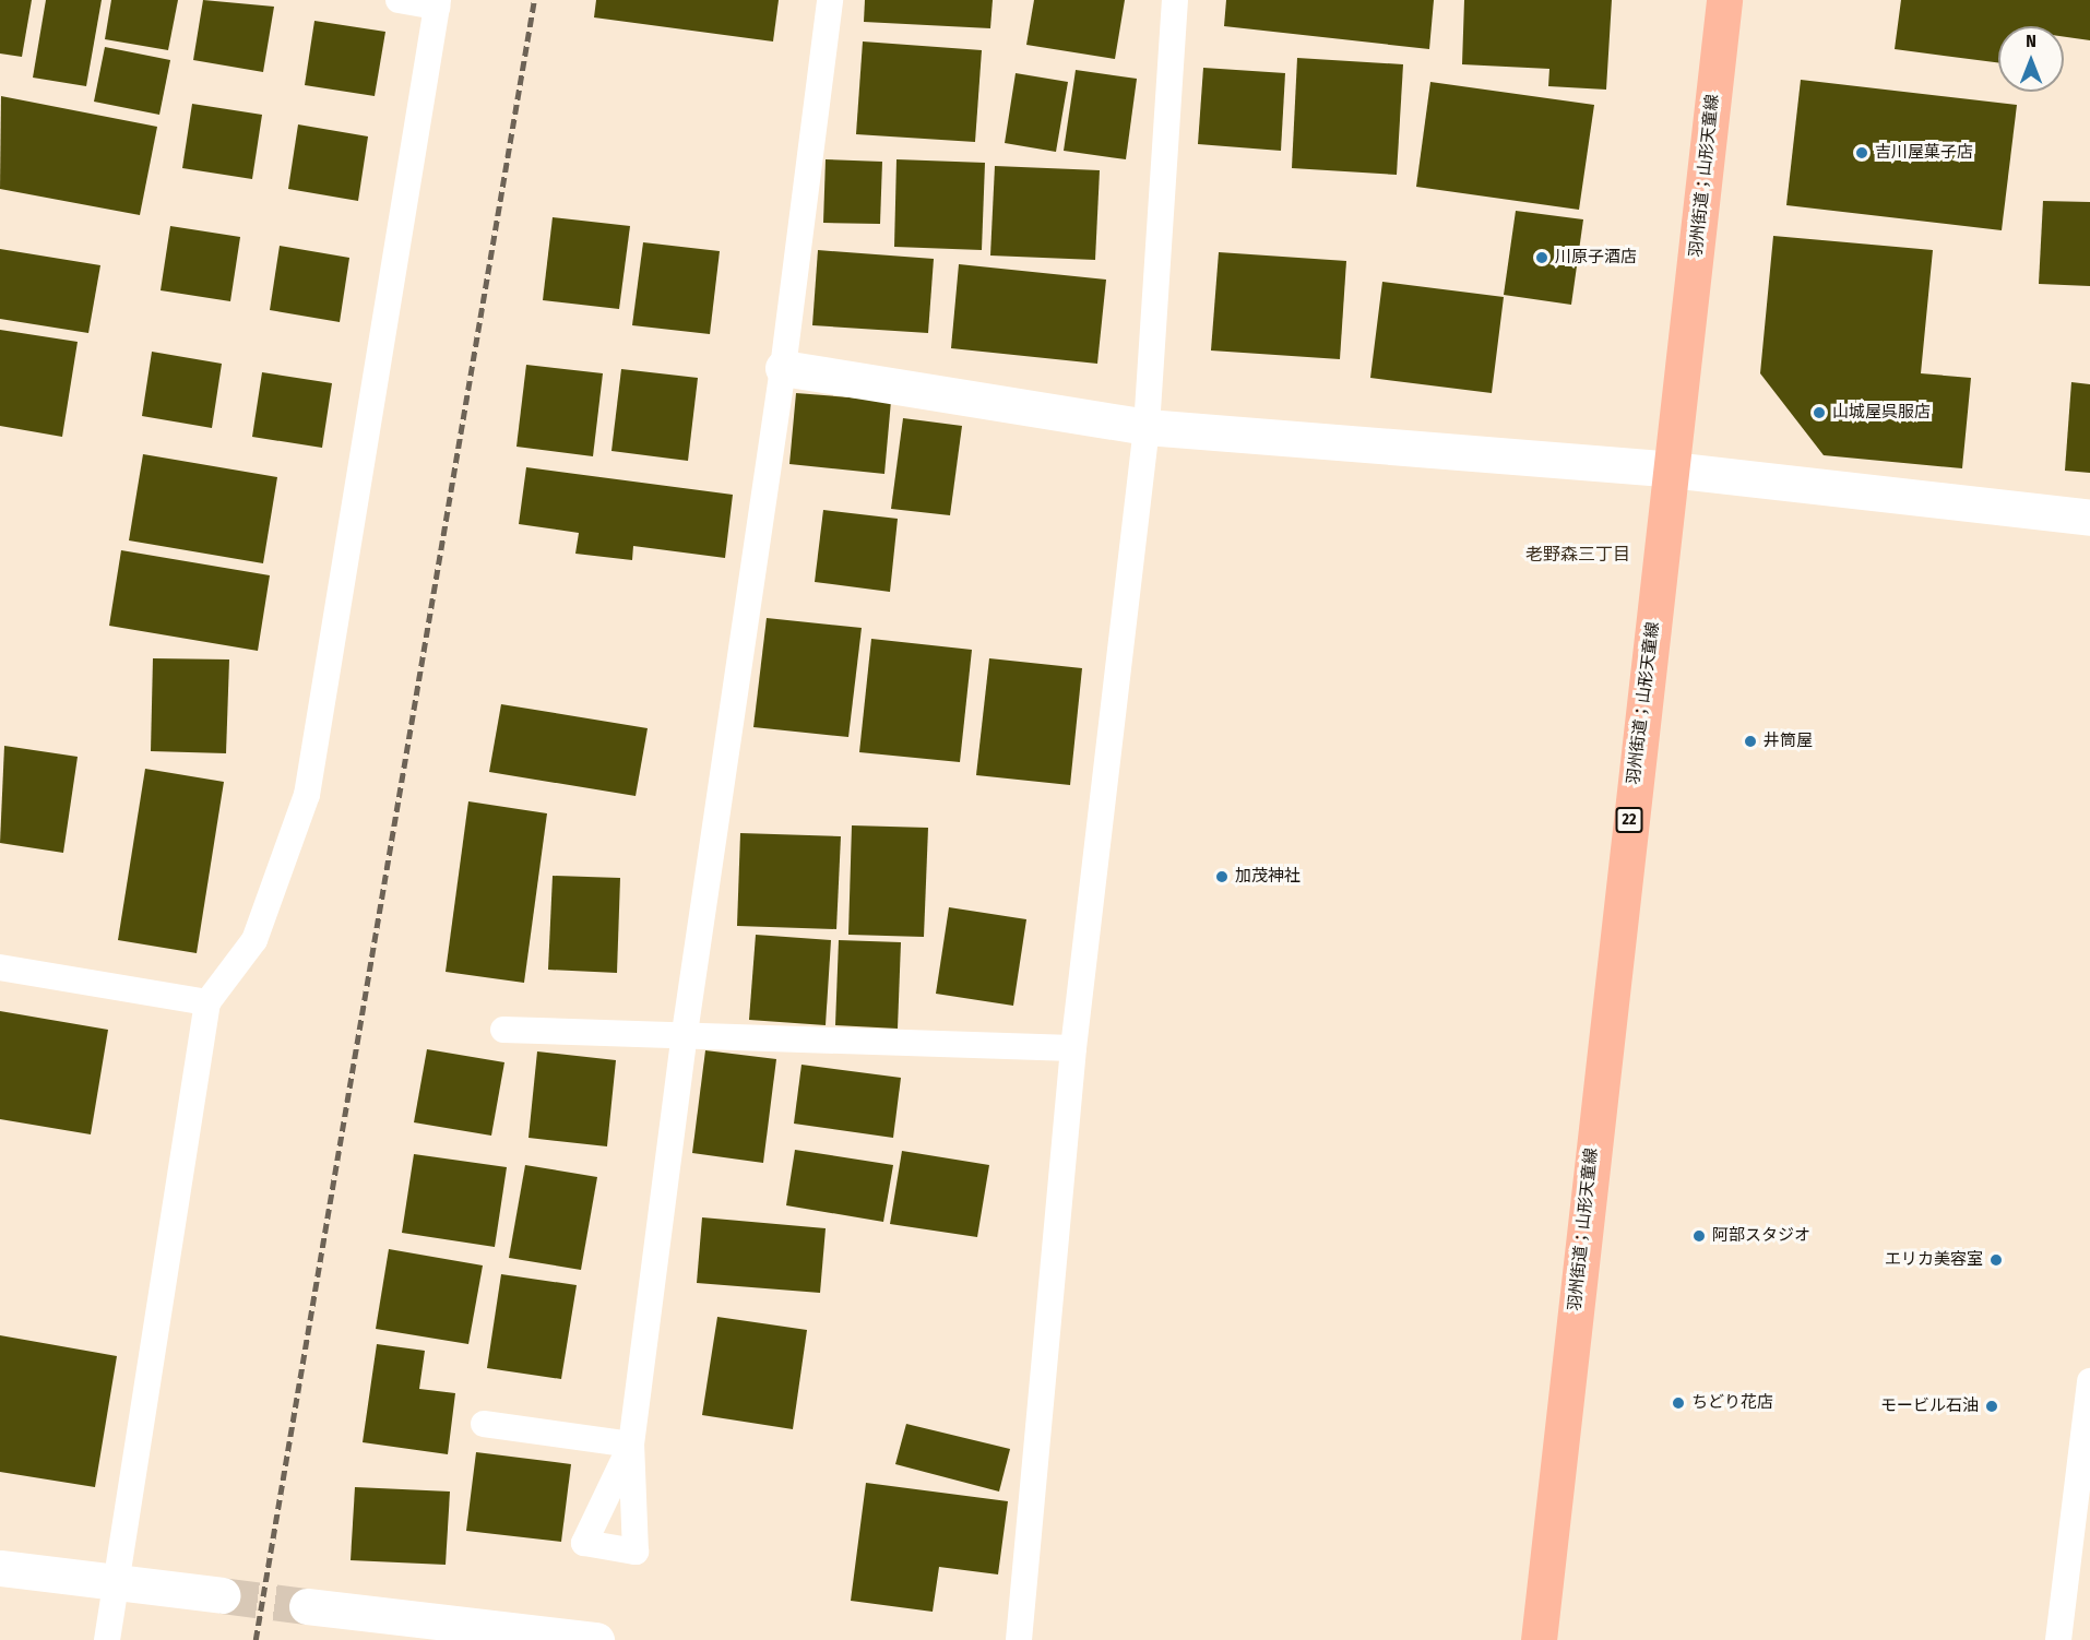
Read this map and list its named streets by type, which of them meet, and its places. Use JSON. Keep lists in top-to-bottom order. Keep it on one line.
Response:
{"streets":{"main road":["羽州街道；山形天童線","22"]},"districts":["老野森三丁目"],"places":["吉川屋菓子店","川原子酒店","山城屋呉服店","井筒屋","加茂神社","阿部スタジオ","エリカ美容室","ちどり花店","モービル石油"],"north":"top"}
